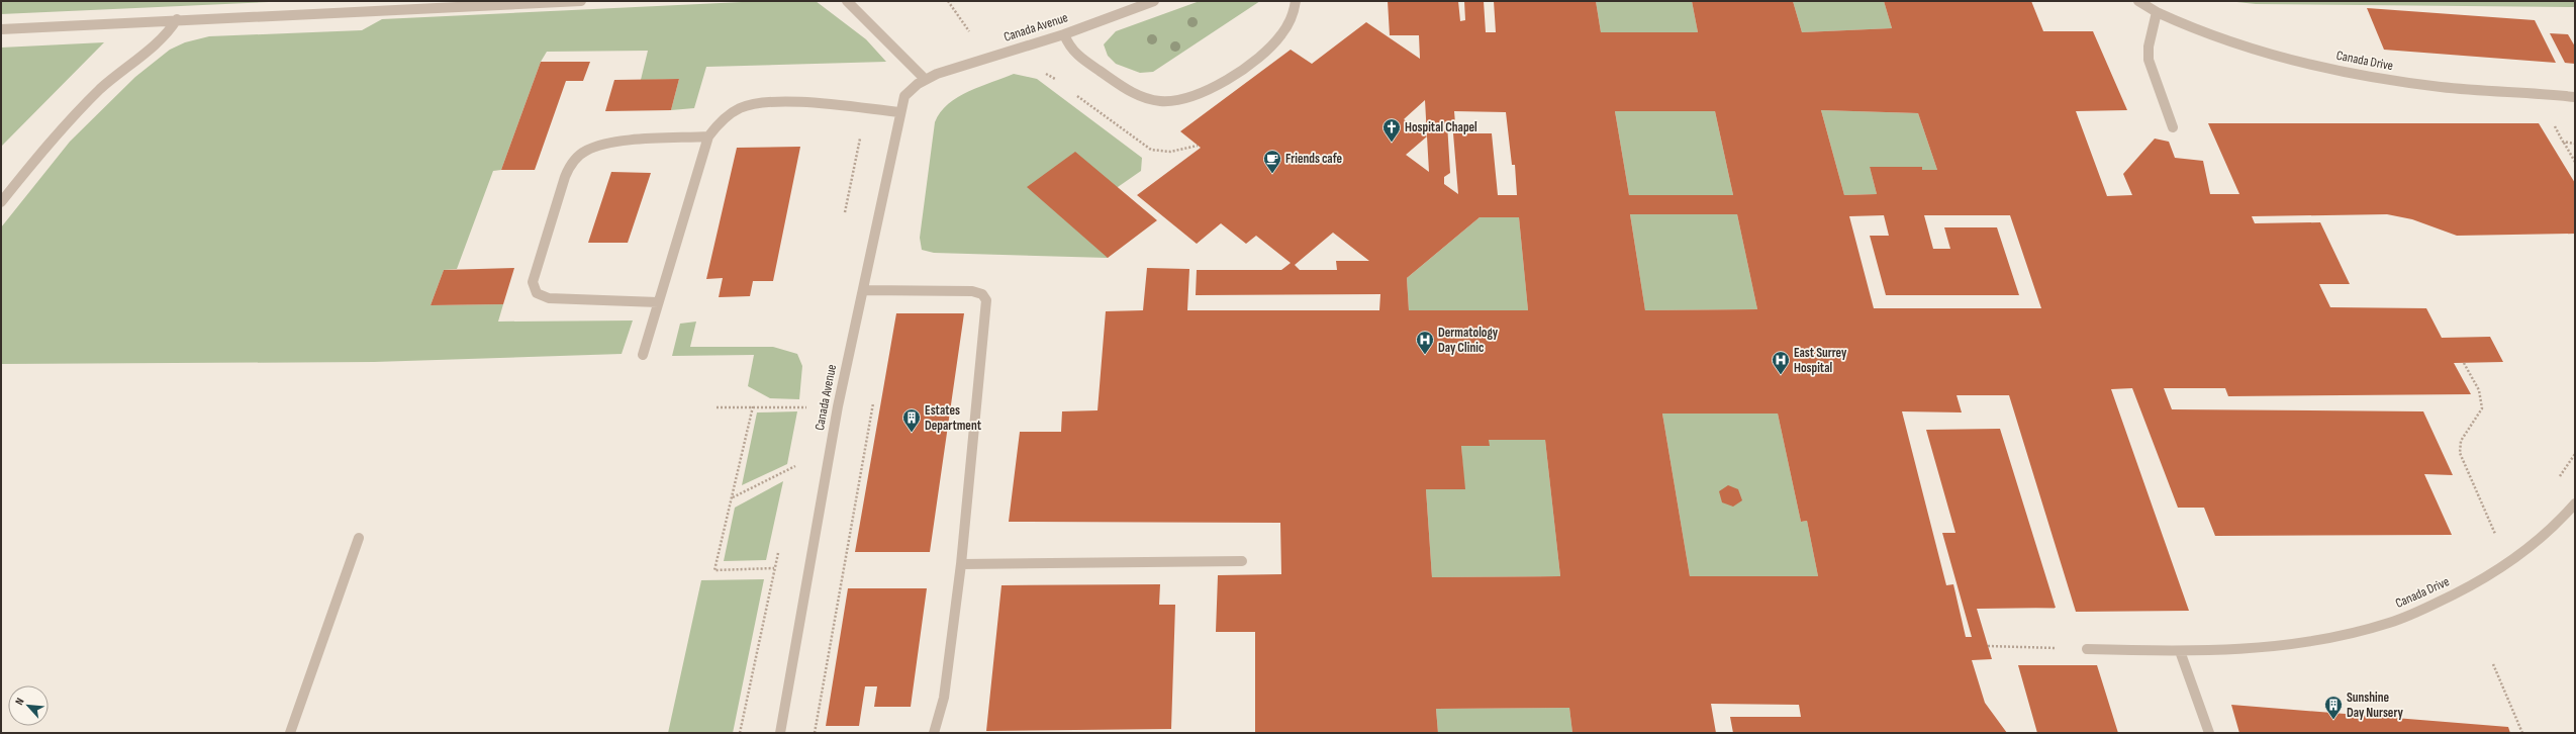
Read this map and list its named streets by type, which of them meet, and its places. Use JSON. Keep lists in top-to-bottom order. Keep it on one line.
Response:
{"streets":{"street":["Canada Avenue","Canada Drive"]},"places":{"church":["Hospital Chapel"],"cafe":["Friends cafe"],"hospital":["Dermatology Day Clinic","East Surrey Hospital"],"building":["Estates Department","Sunshine Day Nursery"]},"north":"top left"}
